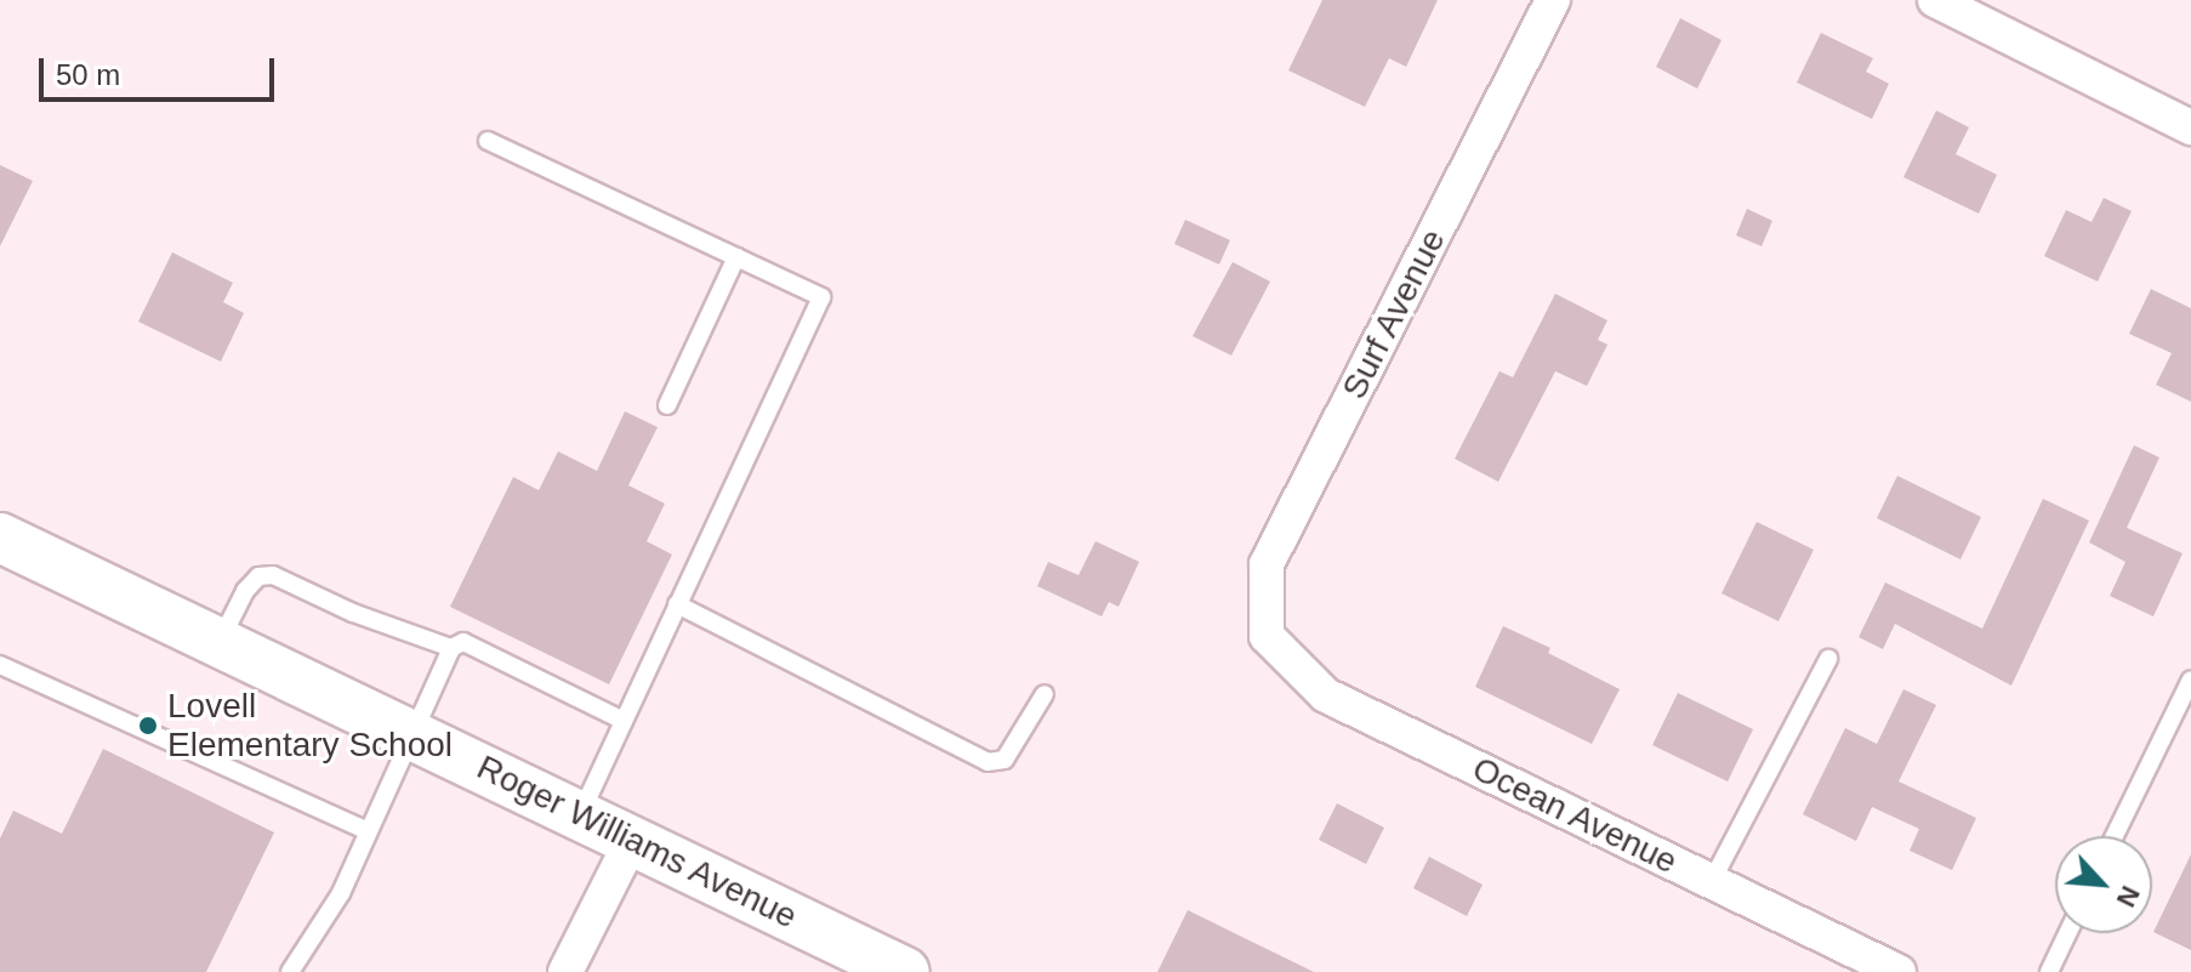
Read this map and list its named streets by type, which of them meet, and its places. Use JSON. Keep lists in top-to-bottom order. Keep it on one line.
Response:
{"streets":{"street":["Surf Avenue","Ocean Avenue","Roger Williams Avenue"]},"crossings":[["Surf Avenue","Ocean Avenue"]],"places":["Lovell Elementary School"],"scale_bar":"50 m","north":"bottom right"}
